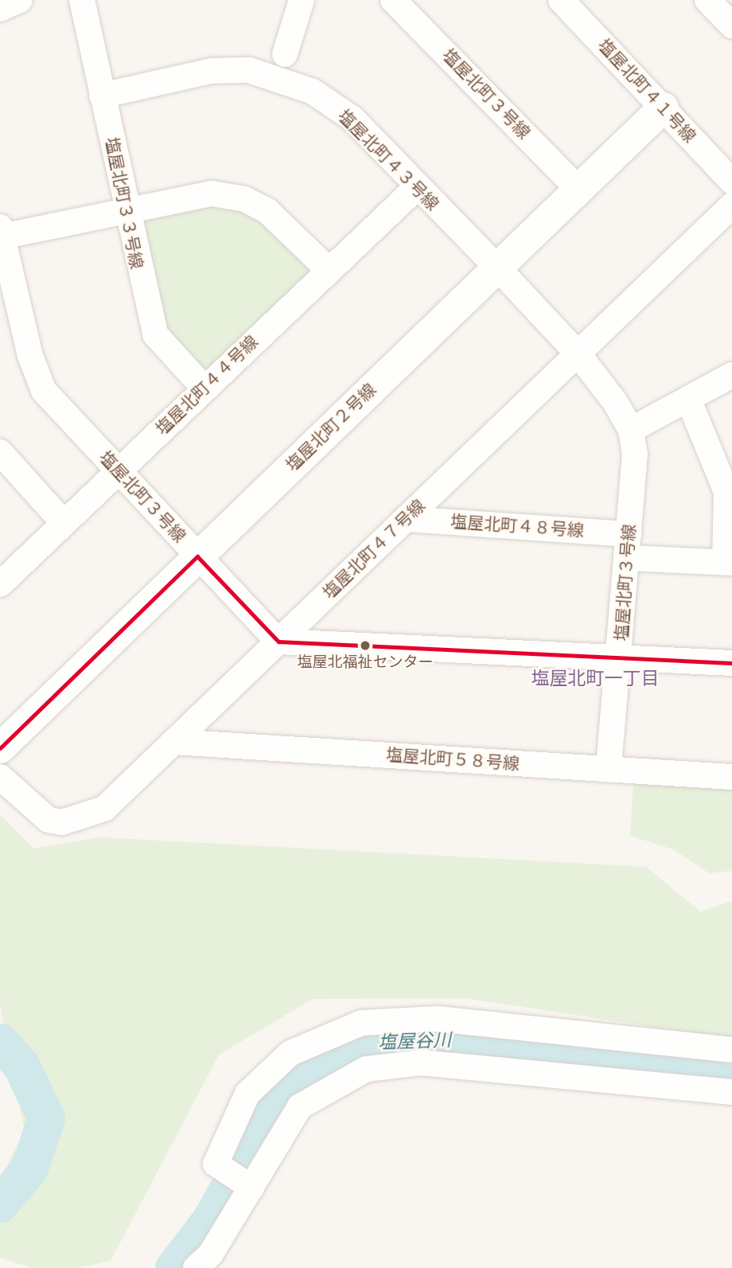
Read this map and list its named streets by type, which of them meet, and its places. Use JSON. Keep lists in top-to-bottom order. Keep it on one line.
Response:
{"streets":{"street":["塩屋北町４１号線","塩屋北町３号線","塩屋北町４３号線","塩屋北町３３号線","塩屋北町４４号線","塩屋北町２号線","塩屋北町４８号線","塩屋北町４７号線","塩屋北町５８号線"]},"crossings":[["塩屋北町４１号線","塩屋北町２号線"],["塩屋北町３号線","塩屋北町４３号線"],["塩屋北町３号線","塩屋北町４４号線"],["塩屋北町３号線","塩屋北町２号線"],["塩屋北町３号線","塩屋北町４８号線"],["塩屋北町３号線","塩屋北町４７号線"],["塩屋北町４３号線","塩屋北町３３号線"],["塩屋北町４３号線","塩屋北町４４号線"],["塩屋北町４３号線","塩屋北町２号線"],["塩屋北町３３号線","塩屋北町４４号線"],["塩屋北町４８号線","塩屋北町４７号線"],["塩屋北町４７号線","塩屋北町５８号線"]],"districts":["塩屋北町一丁目"],"water":["塩屋谷川"],"places":["塩屋北福祉センター"]}
